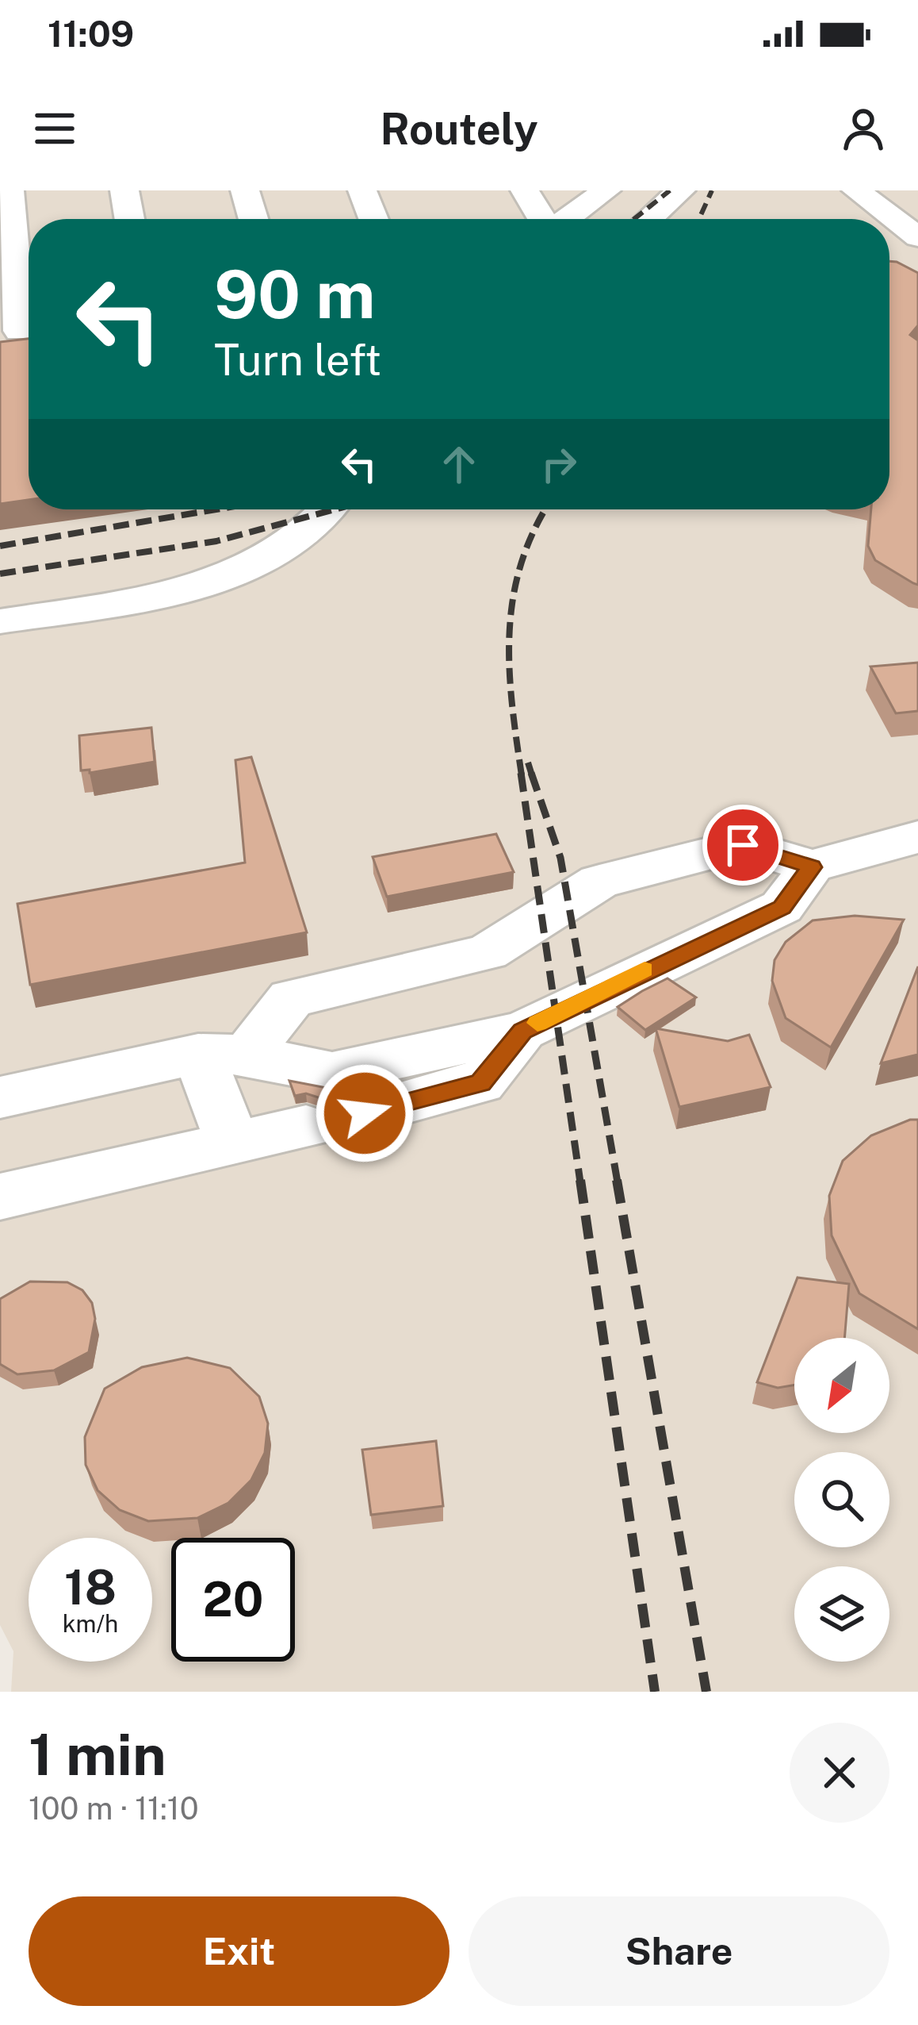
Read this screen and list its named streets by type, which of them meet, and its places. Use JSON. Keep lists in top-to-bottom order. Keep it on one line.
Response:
{"north":"bottom left","page":{"status":"11:09","header":"Routely","turn":["90 m","Turn left"],"speed":"18 km/h","limit":"20","heading":["1 min","100 m · 11:10"],"buttons":["Exit","Share"]}}
